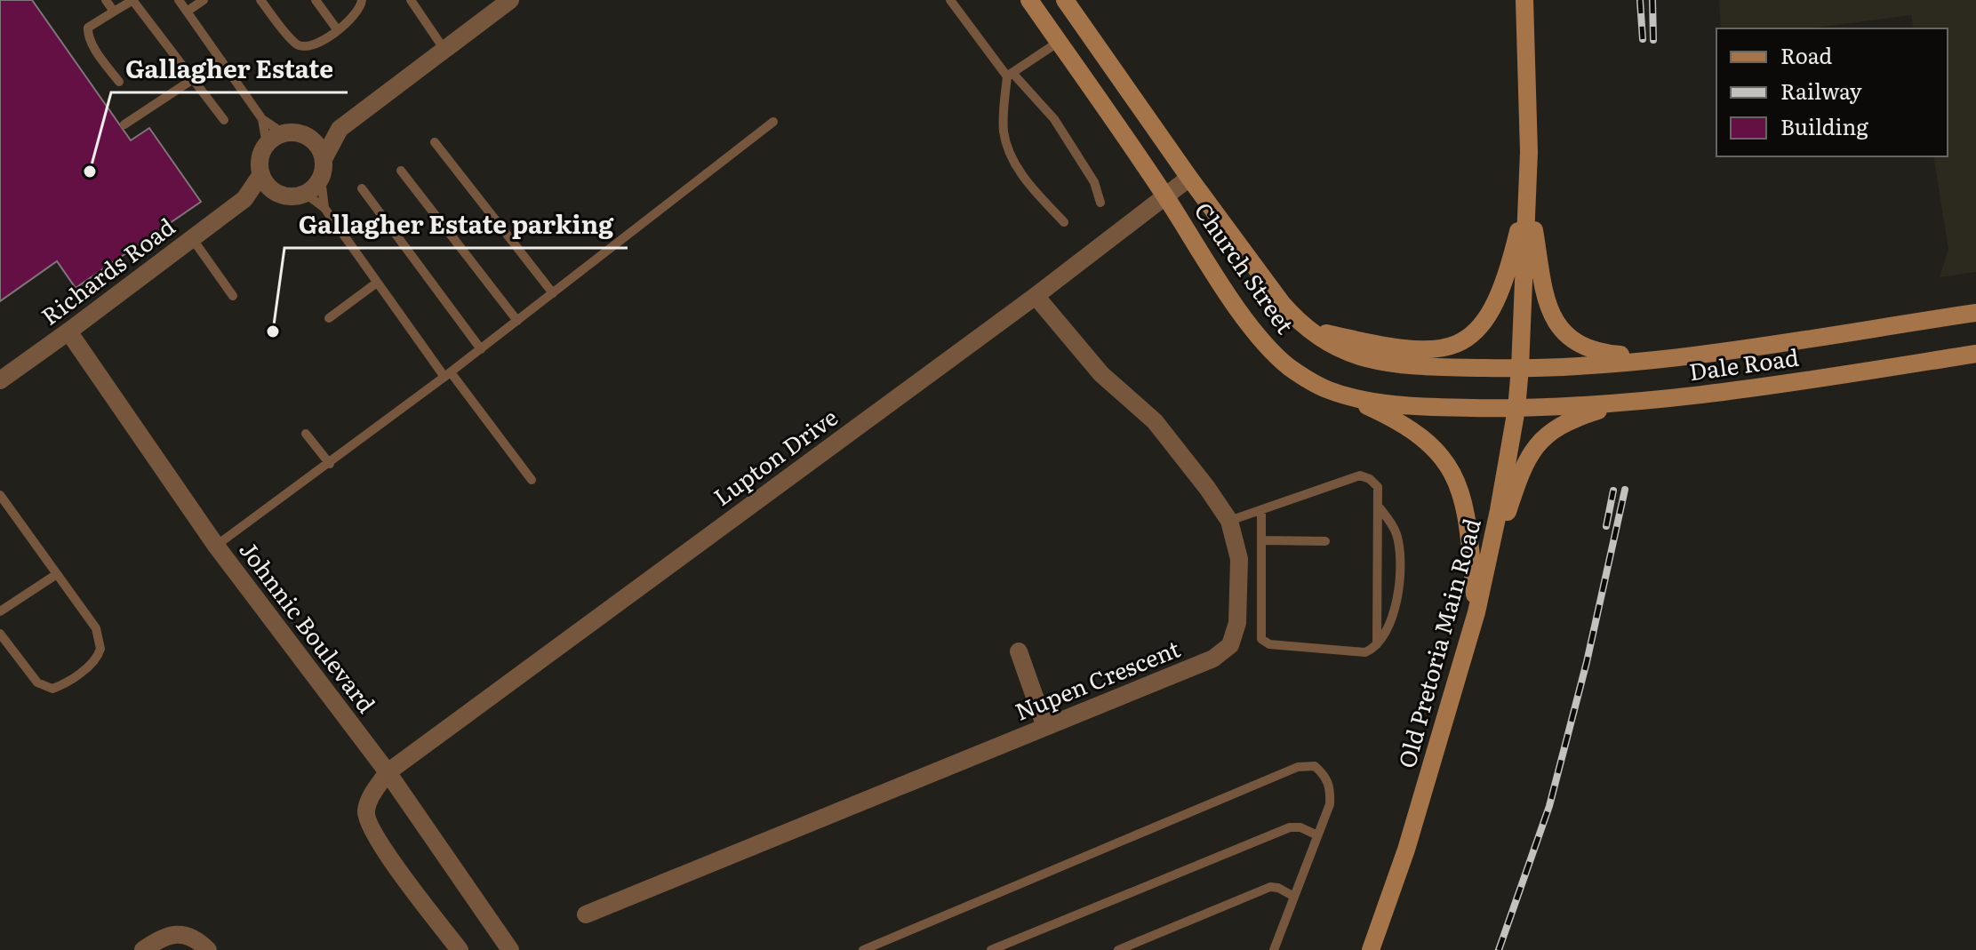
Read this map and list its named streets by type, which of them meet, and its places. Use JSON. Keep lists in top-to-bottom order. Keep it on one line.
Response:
{"streets":{"main road":["Church Street","Dale Road","Old Pretoria Main Road"],"street":["Richards Road","Lupton Drive","Johnnic Boulevard","Nupen Crescent"]},"crossings":[["Church Street","Dale Road"],["Church Street","Lupton Drive"],["Church Street","Old Pretoria Main Road"],["Richards Road","Johnnic Boulevard"],["Dale Road","Old Pretoria Main Road"],["Lupton Drive","Johnnic Boulevard"],["Lupton Drive","Nupen Crescent"]],"places":["Gallagher Estate","Gallagher Estate parking"],"legend":["Road","Railway","Building"]}
